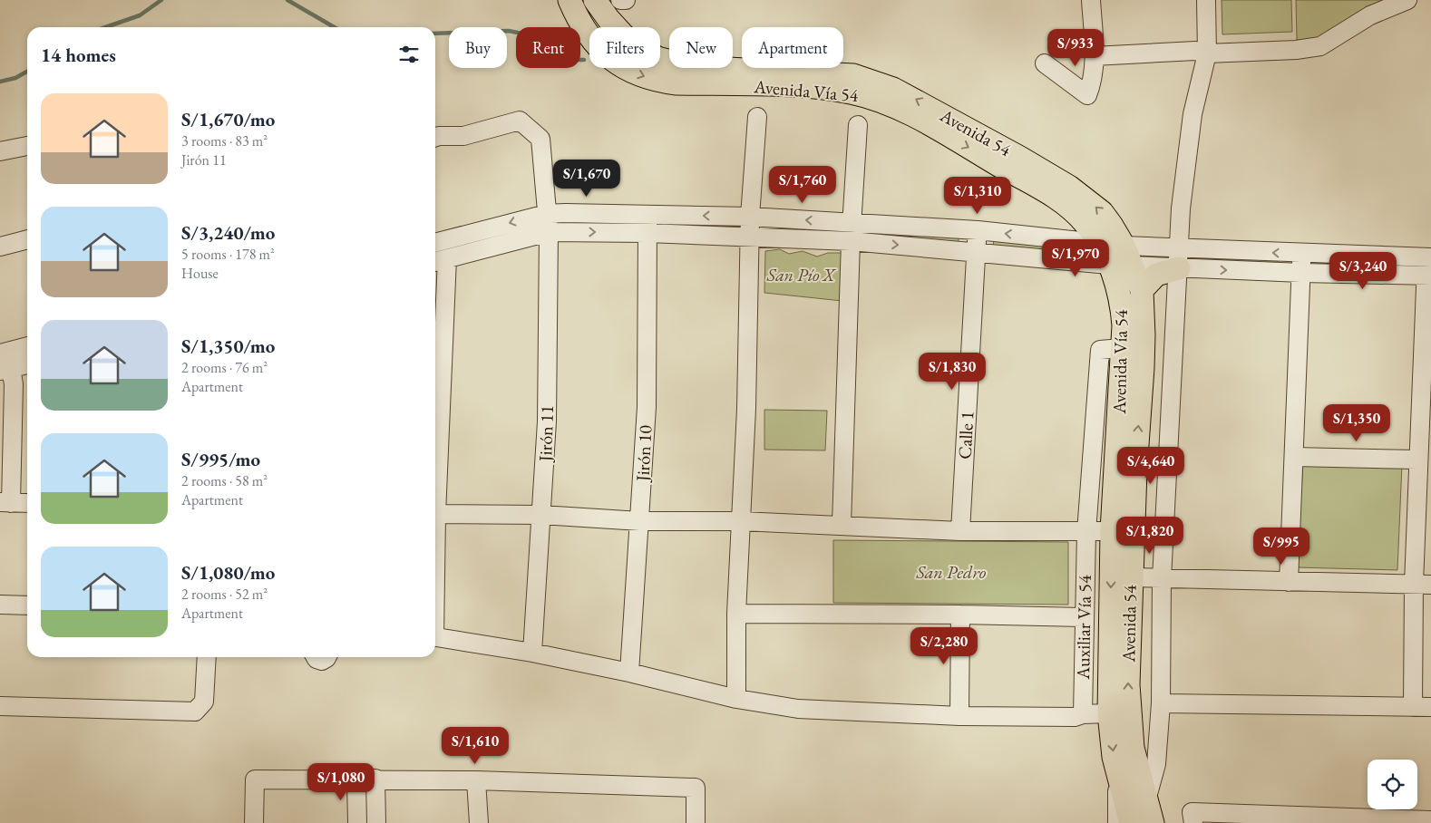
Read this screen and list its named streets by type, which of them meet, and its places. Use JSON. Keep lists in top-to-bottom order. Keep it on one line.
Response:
{"streets":{"main road":["Avenida Vía 54","Avenida 54"],"street":["Jirón 11","Calle 1","Jirón 10","Auxiliar Vía 54"]},"crossings":[["Avenida Vía 54","Auxiliar Vía 54"]],"one_way":["Avenida Vía 54","Avenida 54"],"parks":["San Pío X","San Pedro"],"page":{"chip":["Buy","Rent","Filters","New","Apartment"],"heading":"14 homes","price":["S/933","S/1,670","S/1,760","S/1,310","S/1,970","S/3,240","S/1,830","S/1,350","S/4,640","S/1,820","S/995","S/2,280","S/1,610","S/1,080"],"list":[{"name":"S/1,670/mo","note":"3 rooms · 83 m² · Jirón 11"},{"name":"S/3,240/mo","note":"5 rooms · 178 m² · House"},{"name":"S/1,350/mo","note":"2 rooms · 76 m² · Apartment"},{"name":"S/995/mo","note":"2 rooms · 58 m² · Apartment"},{"name":"S/1,080/mo","note":"2 rooms · 52 m² · Apartment"}]}}
